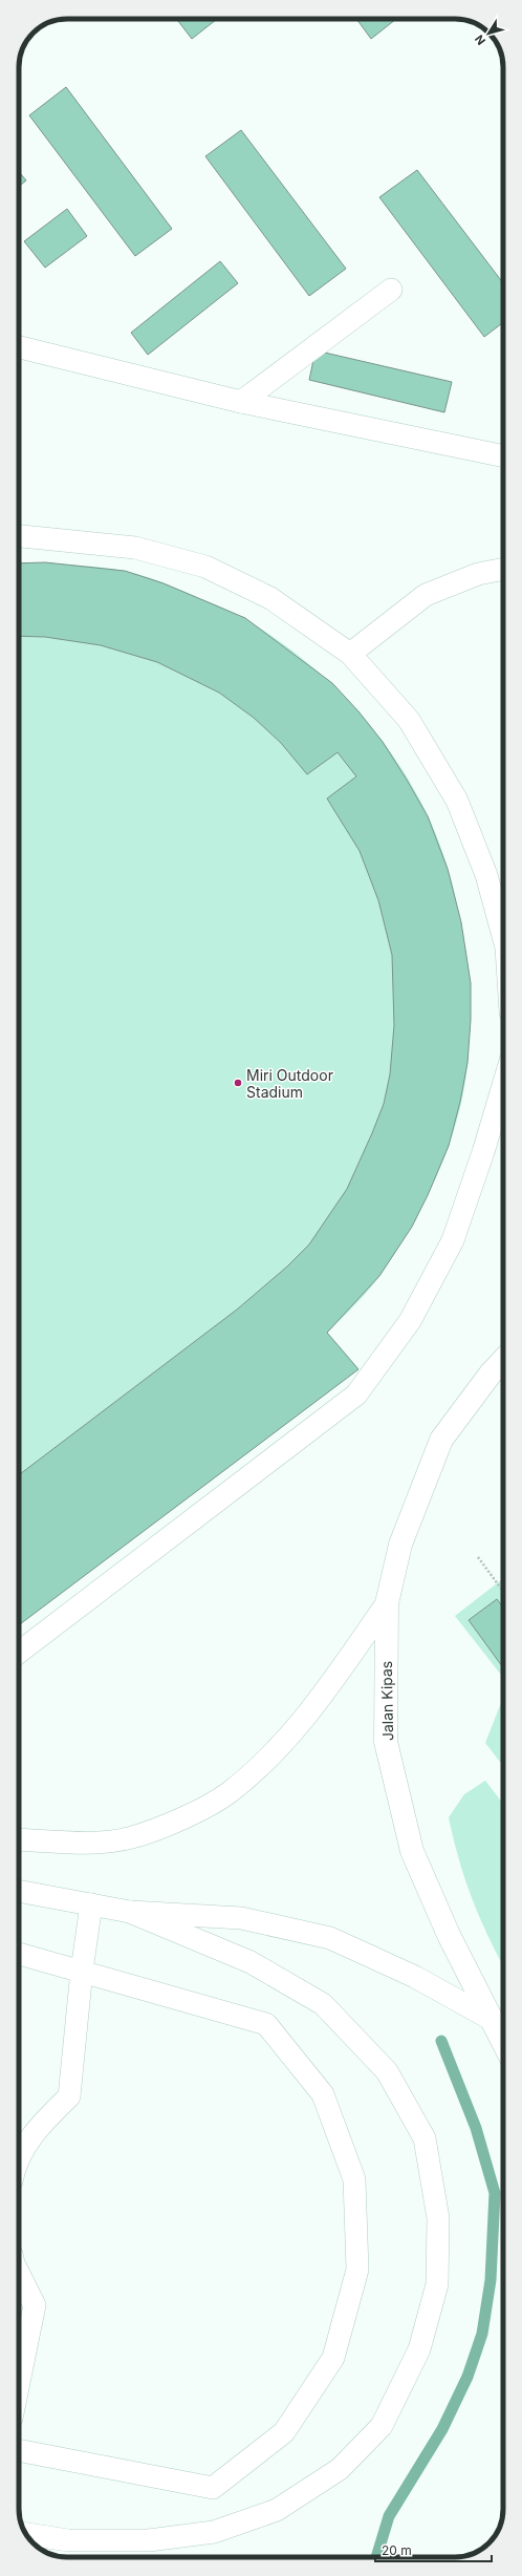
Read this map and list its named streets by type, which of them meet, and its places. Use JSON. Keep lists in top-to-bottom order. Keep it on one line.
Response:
{"streets":{"main road":["Jalan Kipas"]},"places":["Miri Outdoor Stadium"],"scale_bar":"20 m","north":"bottom left"}
